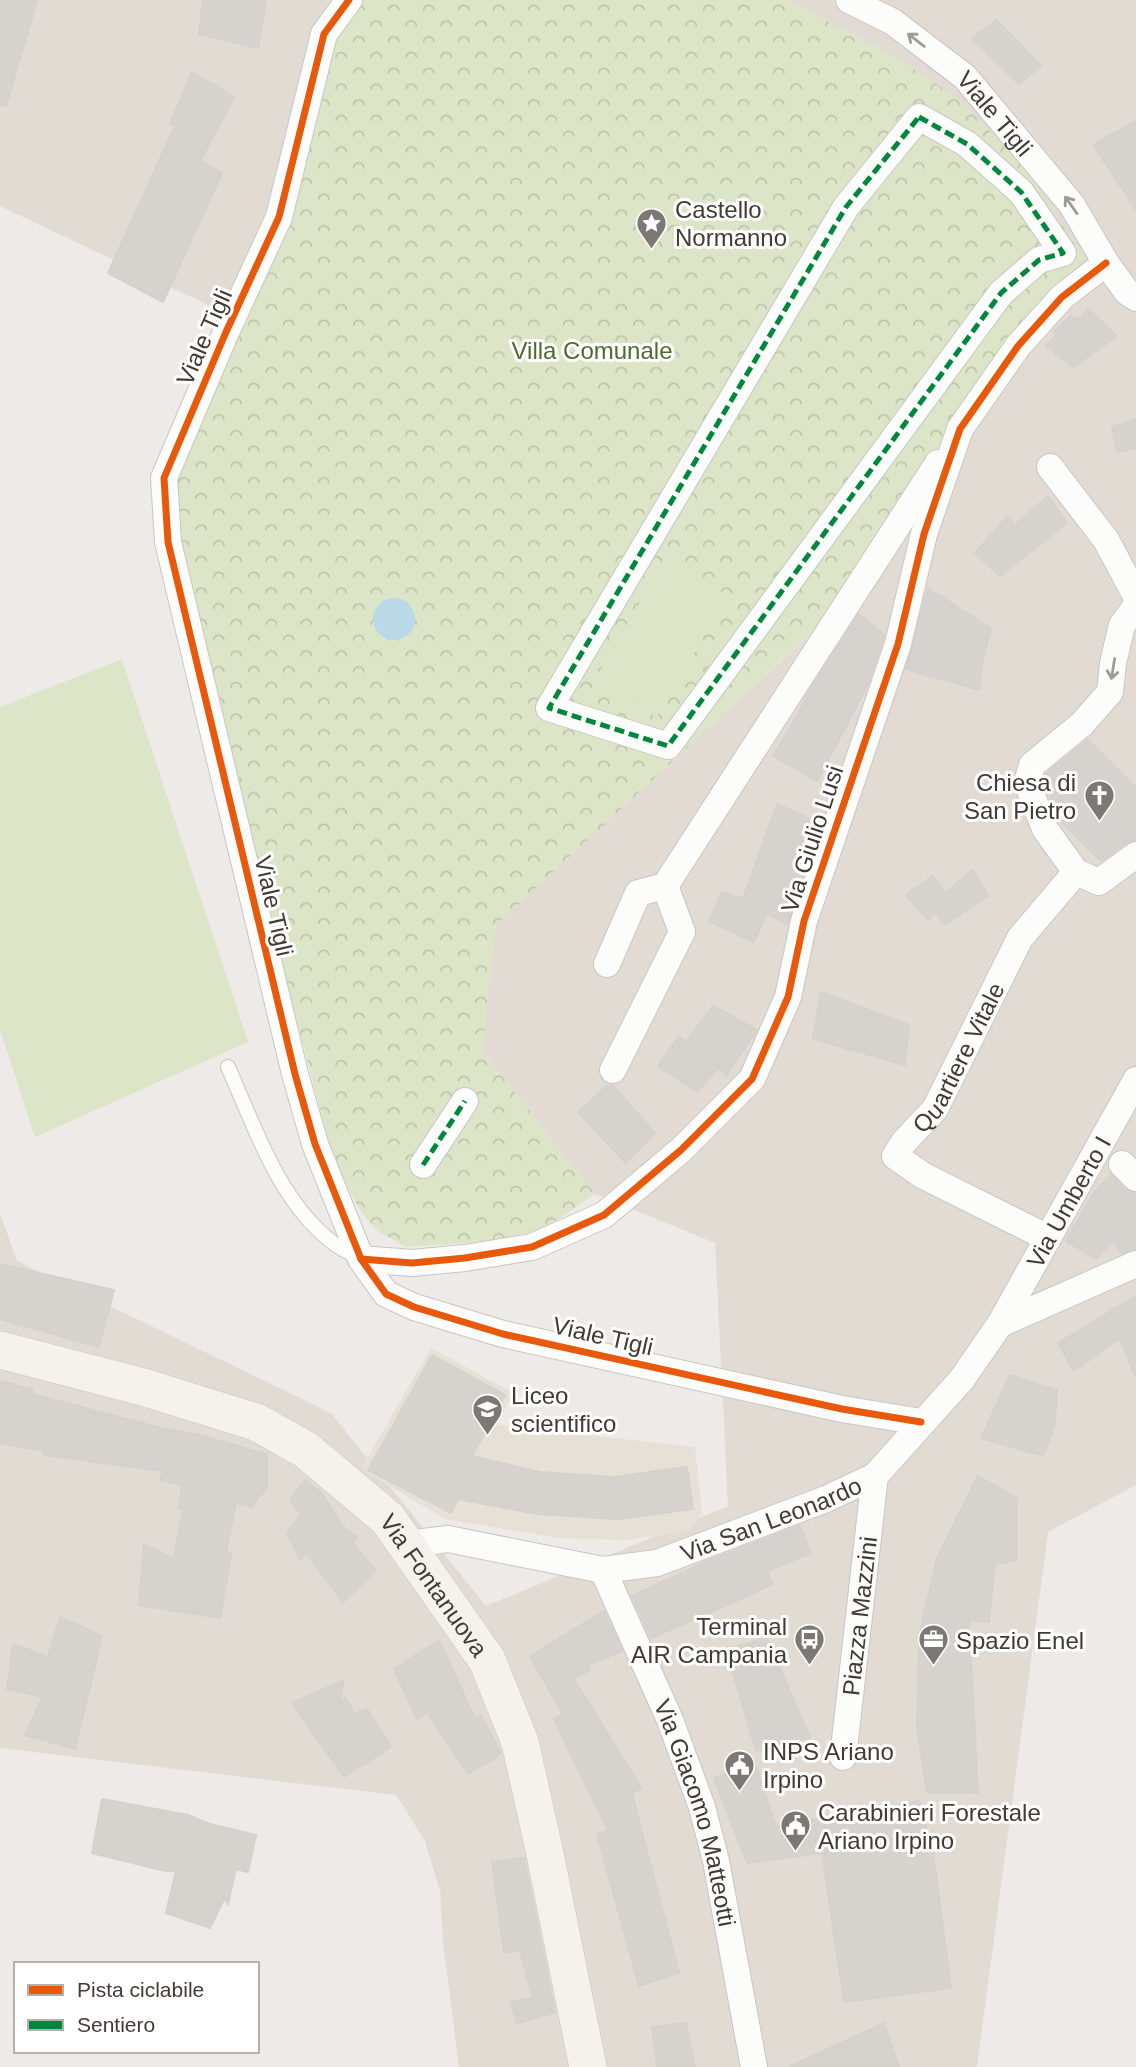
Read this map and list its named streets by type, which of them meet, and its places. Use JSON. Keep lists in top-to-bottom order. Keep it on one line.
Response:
{"streets":{"street":["Viale Tigli","Via Giulio Lusi","Quartiere Vitale","Via Umberto I","Via San Leonardo","Via Fontanuova","Piazza Mazzini","Via Giacomo Matteotti"]},"crossings":[["Viale Tigli","Via Giulio Lusi"],["Viale Tigli","Via San Leonardo"],["Quartiere Vitale","Via Umberto I"],["Via Umberto I","Via San Leonardo"],["Via San Leonardo","Via Fontanuova"],["Via San Leonardo","Piazza Mazzini"],["Via San Leonardo","Via Giacomo Matteotti"]],"parks":["Villa Comunale"],"places":{"place":["Castello Normanno"],"church":["Chiesa di San Pietro"],"school or university":["Liceo scientifico"],"bus stop":["Terminal AIR Campania"],"office":["Spazio Enel"],"public building":["INPS Ariano Irpino","Carabinieri Forestale Ariano Irpino"]},"legend":["Pista ciclabile","Sentiero"]}
